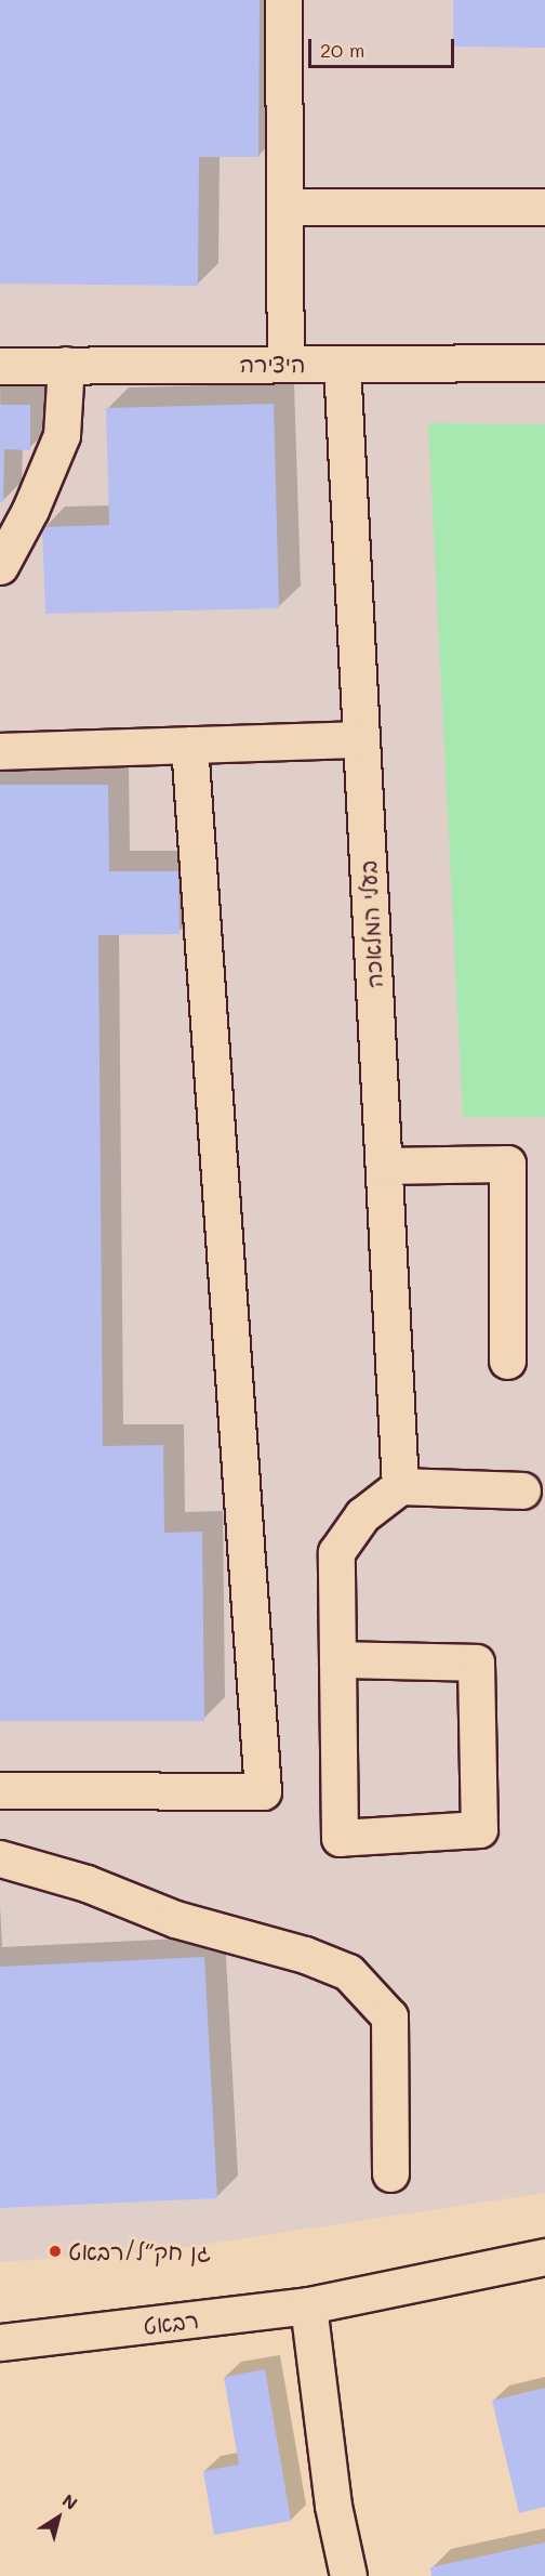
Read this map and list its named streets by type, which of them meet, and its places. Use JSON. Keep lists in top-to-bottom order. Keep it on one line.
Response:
{"streets":{"street":["היצירה","בעלי המלאכה","רבאט"]},"crossings":[["היצירה","בעלי המלאכה"]],"places":["גן חק״ל/רבאט"],"scale_bar":"20 m","north":"top right"}
